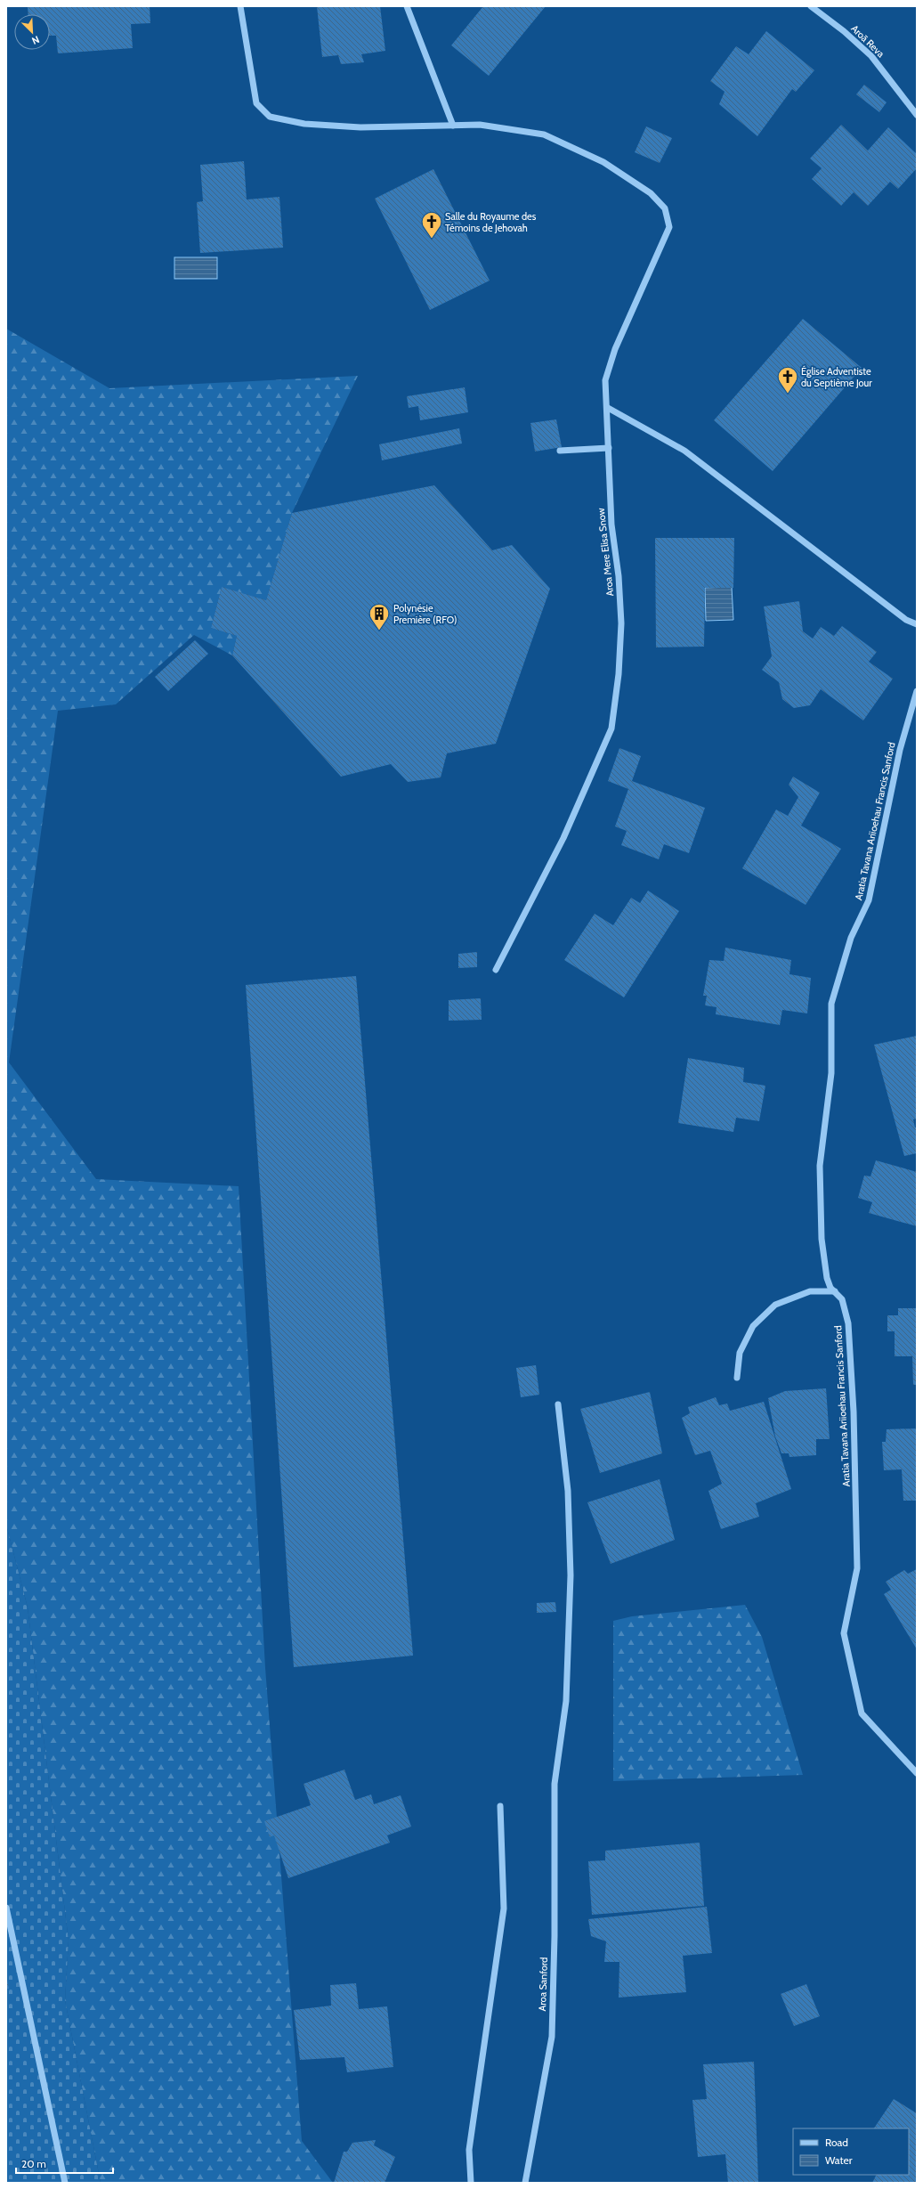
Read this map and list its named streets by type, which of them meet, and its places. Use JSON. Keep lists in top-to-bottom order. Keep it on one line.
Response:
{"streets":{"street":["Aroā Reva","Aroa Mere Elisa Snow","Aratia Tavana Ariioehau Francis Sanford","Aroa Sanford"]},"places":{"church":["Salle du Royaume des Témoins de Jehovah","Église Adventiste du Septième Jour"],"building":["Polynésie Première (RFO)"]},"legend":["Road","Water"],"scale_bar":"20 m","north":"bottom right"}
